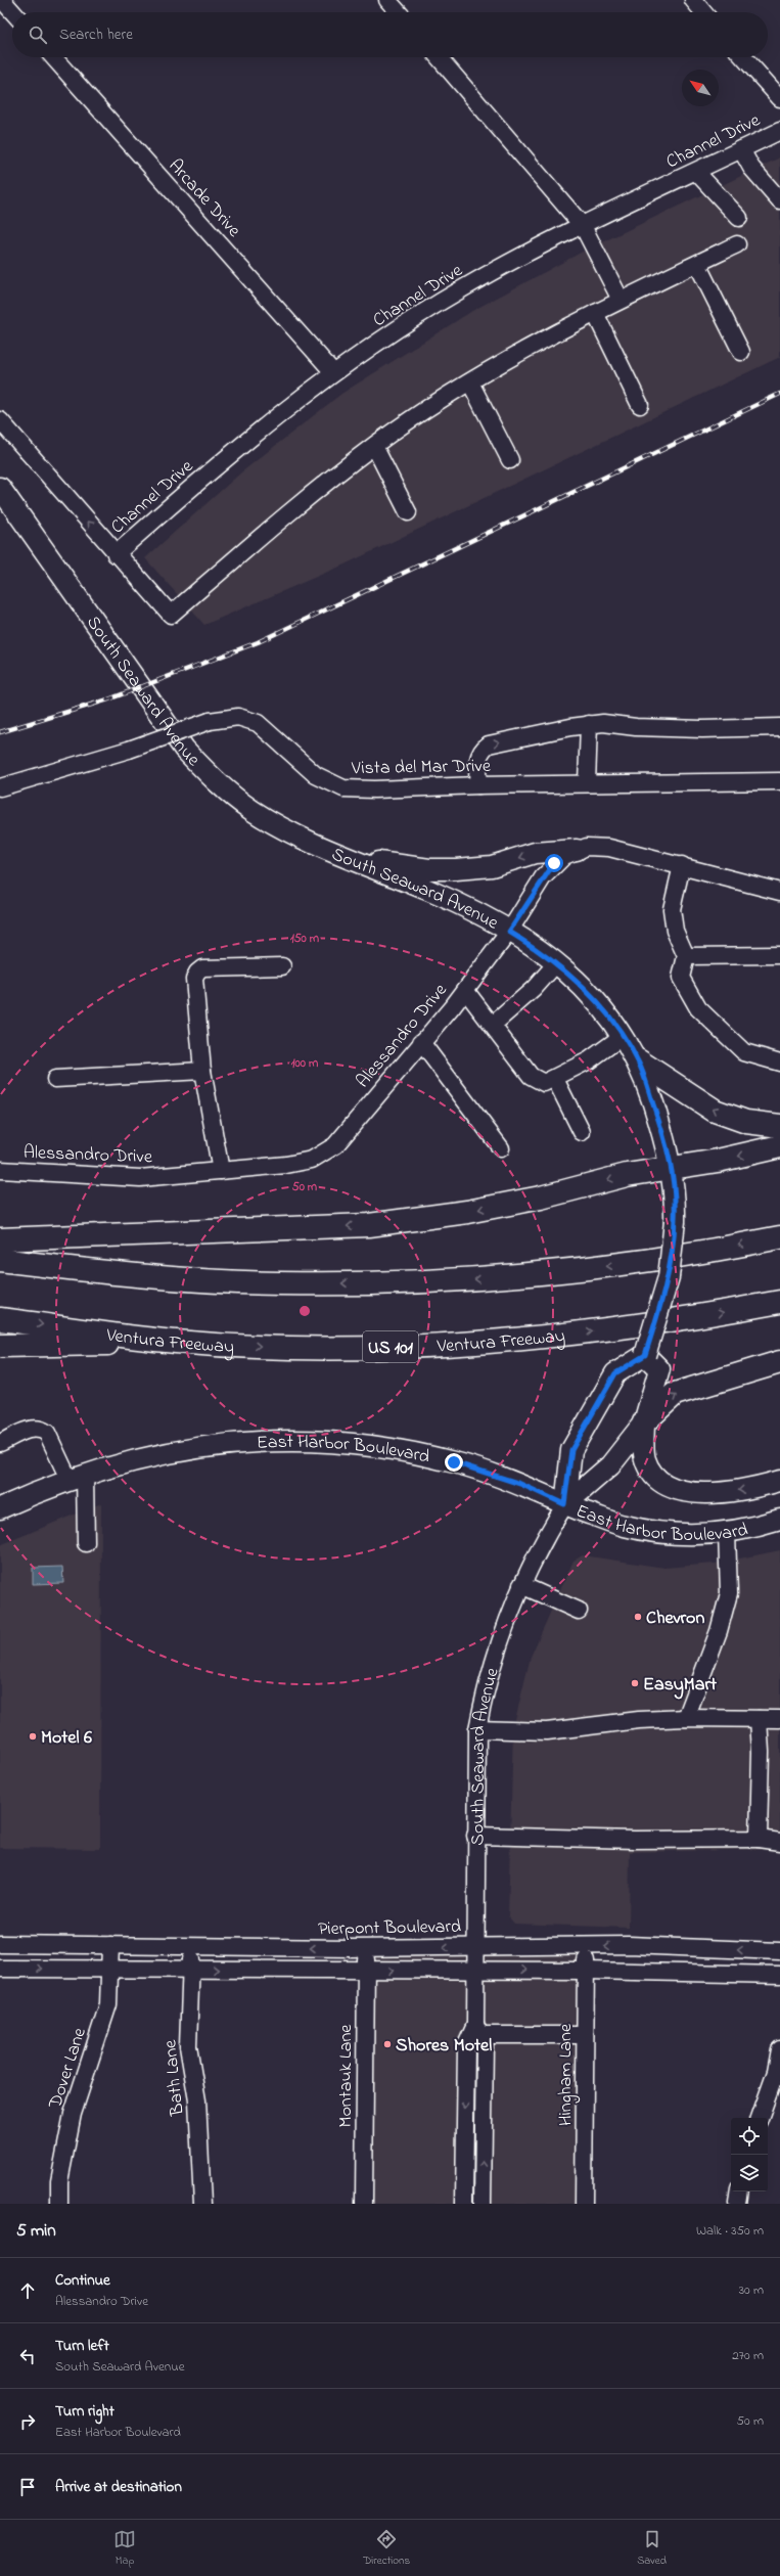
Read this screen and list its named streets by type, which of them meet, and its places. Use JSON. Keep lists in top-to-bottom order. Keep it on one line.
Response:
{"streets":{"highway":["Ventura Freeway","US 101"],"main road":["South Seaward Avenue","East Harbor Boulevard"],"street":["Channel Drive","Arcade Drive","Vista del Mar Drive","Alessandro Drive","Pierpont Boulevard","Dover Lane","Hingham Lane","Montauk Lane","Bath Lane"]},"crossings":[["Channel Drive","Arcade Drive"],["South Seaward Avenue","Alessandro Drive"],["South Seaward Avenue","East Harbor Boulevard"],["South Seaward Avenue","Pierpont Boulevard"],["Pierpont Boulevard","Dover Lane"],["Pierpont Boulevard","Hingham Lane"],["Pierpont Boulevard","Montauk Lane"],["Pierpont Boulevard","Bath Lane"]],"places":["Chevron","EasyMart","Motel 6","Shores Motel"],"north":"top left","page":{"search":"Search here","heading":["5 min","Walk · 350 m"],"list":[["Continue","Alessandro Drive","30 m"],["Turn left","South Seaward Avenue","270 m"],["Turn right","East Harbor Boulevard","50 m"],"Arrive at destination"],"nav":["Map","Directions","Saved"]},"rings":["150 m","100 m","50 m"]}
